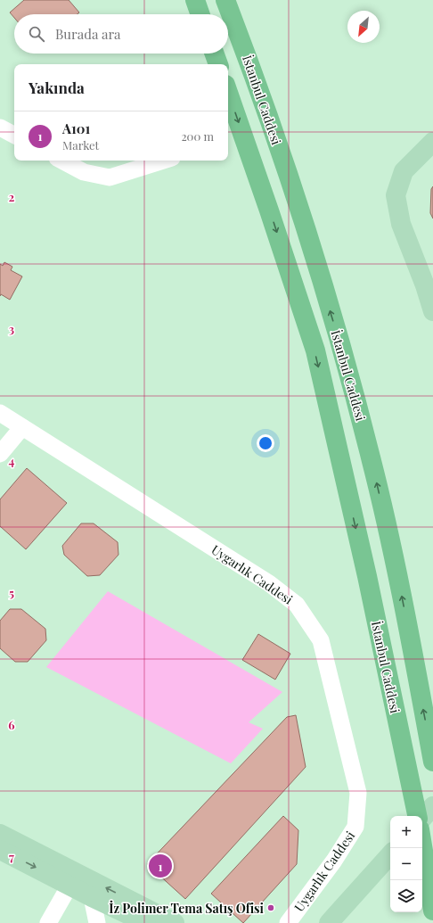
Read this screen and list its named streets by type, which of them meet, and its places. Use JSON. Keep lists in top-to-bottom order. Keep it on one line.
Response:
{"streets":{"highway":["İstanbul Caddesi"],"street":["Uygarlık Caddesi"]},"places":["İz Polimer Tema Satış Ofisi"],"north":"bottom left","page":{"search":"Burada ara","heading":"Yakında","list":[{"mark":"1","name":"A101","note":"Market","value":"200 m"}],"map_buttons":["+","−"],"pins":"1"},"grid":{"rows":["2","3","4","5","6","7"]}}
